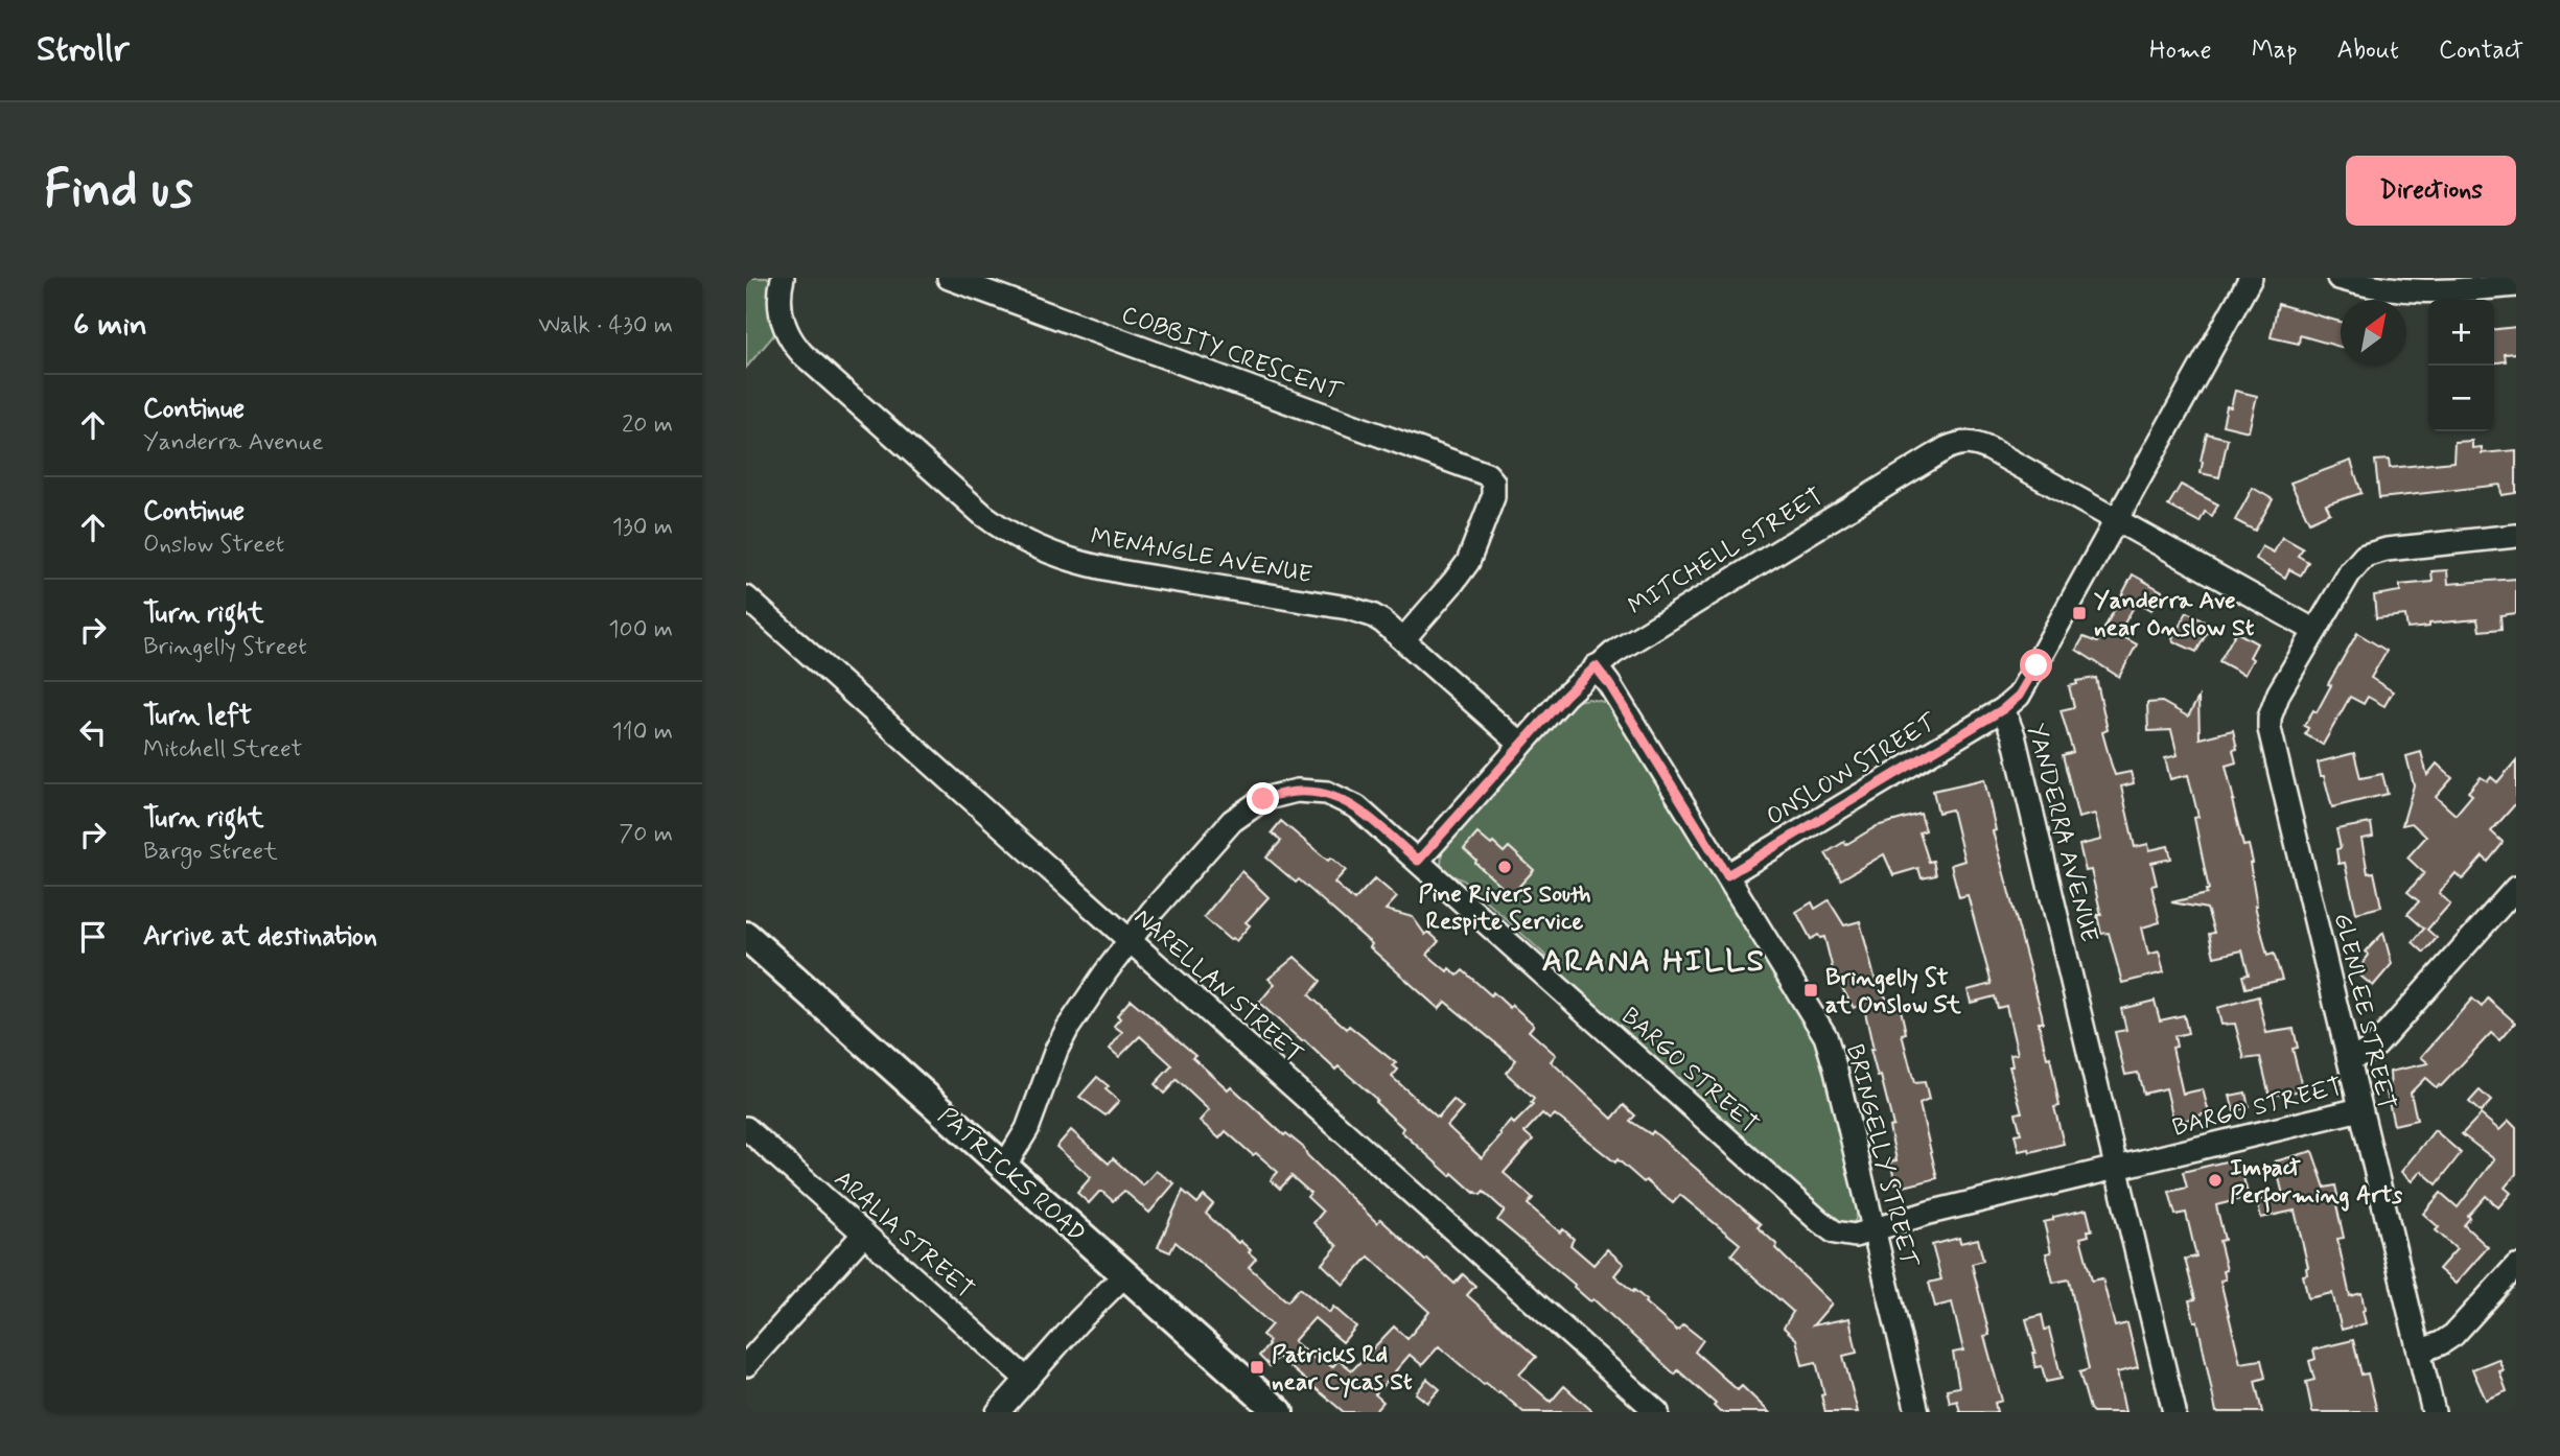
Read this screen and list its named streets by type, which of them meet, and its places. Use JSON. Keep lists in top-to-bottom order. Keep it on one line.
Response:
{"streets":{"main road":["PATRICKS ROAD"],"street":["COBBITY CRESCENT","MITCHELL STREET","MENANGLE AVENUE","ONSLOW STREET","YANDERRA AVENUE","NARELLAN STREET","GLENLEE STREET","BARGO STREET","BRINGELLY STREET","ARALIA STREET"]},"crossings":[["COBBITY CRESCENT","MENANGLE AVENUE"],["MITCHELL STREET","MENANGLE AVENUE"],["MITCHELL STREET","YANDERRA AVENUE"],["MITCHELL STREET","BARGO STREET"],["MITCHELL STREET","BRINGELLY STREET"],["ONSLOW STREET","YANDERRA AVENUE"],["ONSLOW STREET","BRINGELLY STREET"],["YANDERRA AVENUE","BARGO STREET"],["NARELLAN STREET","BARGO STREET"],["GLENLEE STREET","BARGO STREET"],["BARGO STREET","BRINGELLY STREET"],["BARGO STREET","PATRICKS ROAD"]],"districts":["ARANA HILLS"],"places":{"transit":["Yanderra Ave near Onslow St","Bringelly St at Onslow St","Patricks Rd near Cycas St"],"other":["Pine Rivers South Respite Service","Impact Performing Arts"]},"north":"top right","page":{"header":"Strollr","nav":["Home","Map","About","Contact"],"buttons":"Directions","title":"Find us","heading":["6 min","Walk · 430 m"],"map_buttons":["+","−"],"list":[["Continue","Yanderra Avenue","20 m"],["Continue","Onslow Street","130 m"],["Turn right","Bringelly Street","100 m"],["Turn left","Mitchell Street","110 m"],["Turn right","Bargo Street","70 m"],"Arrive at destination"]}}
